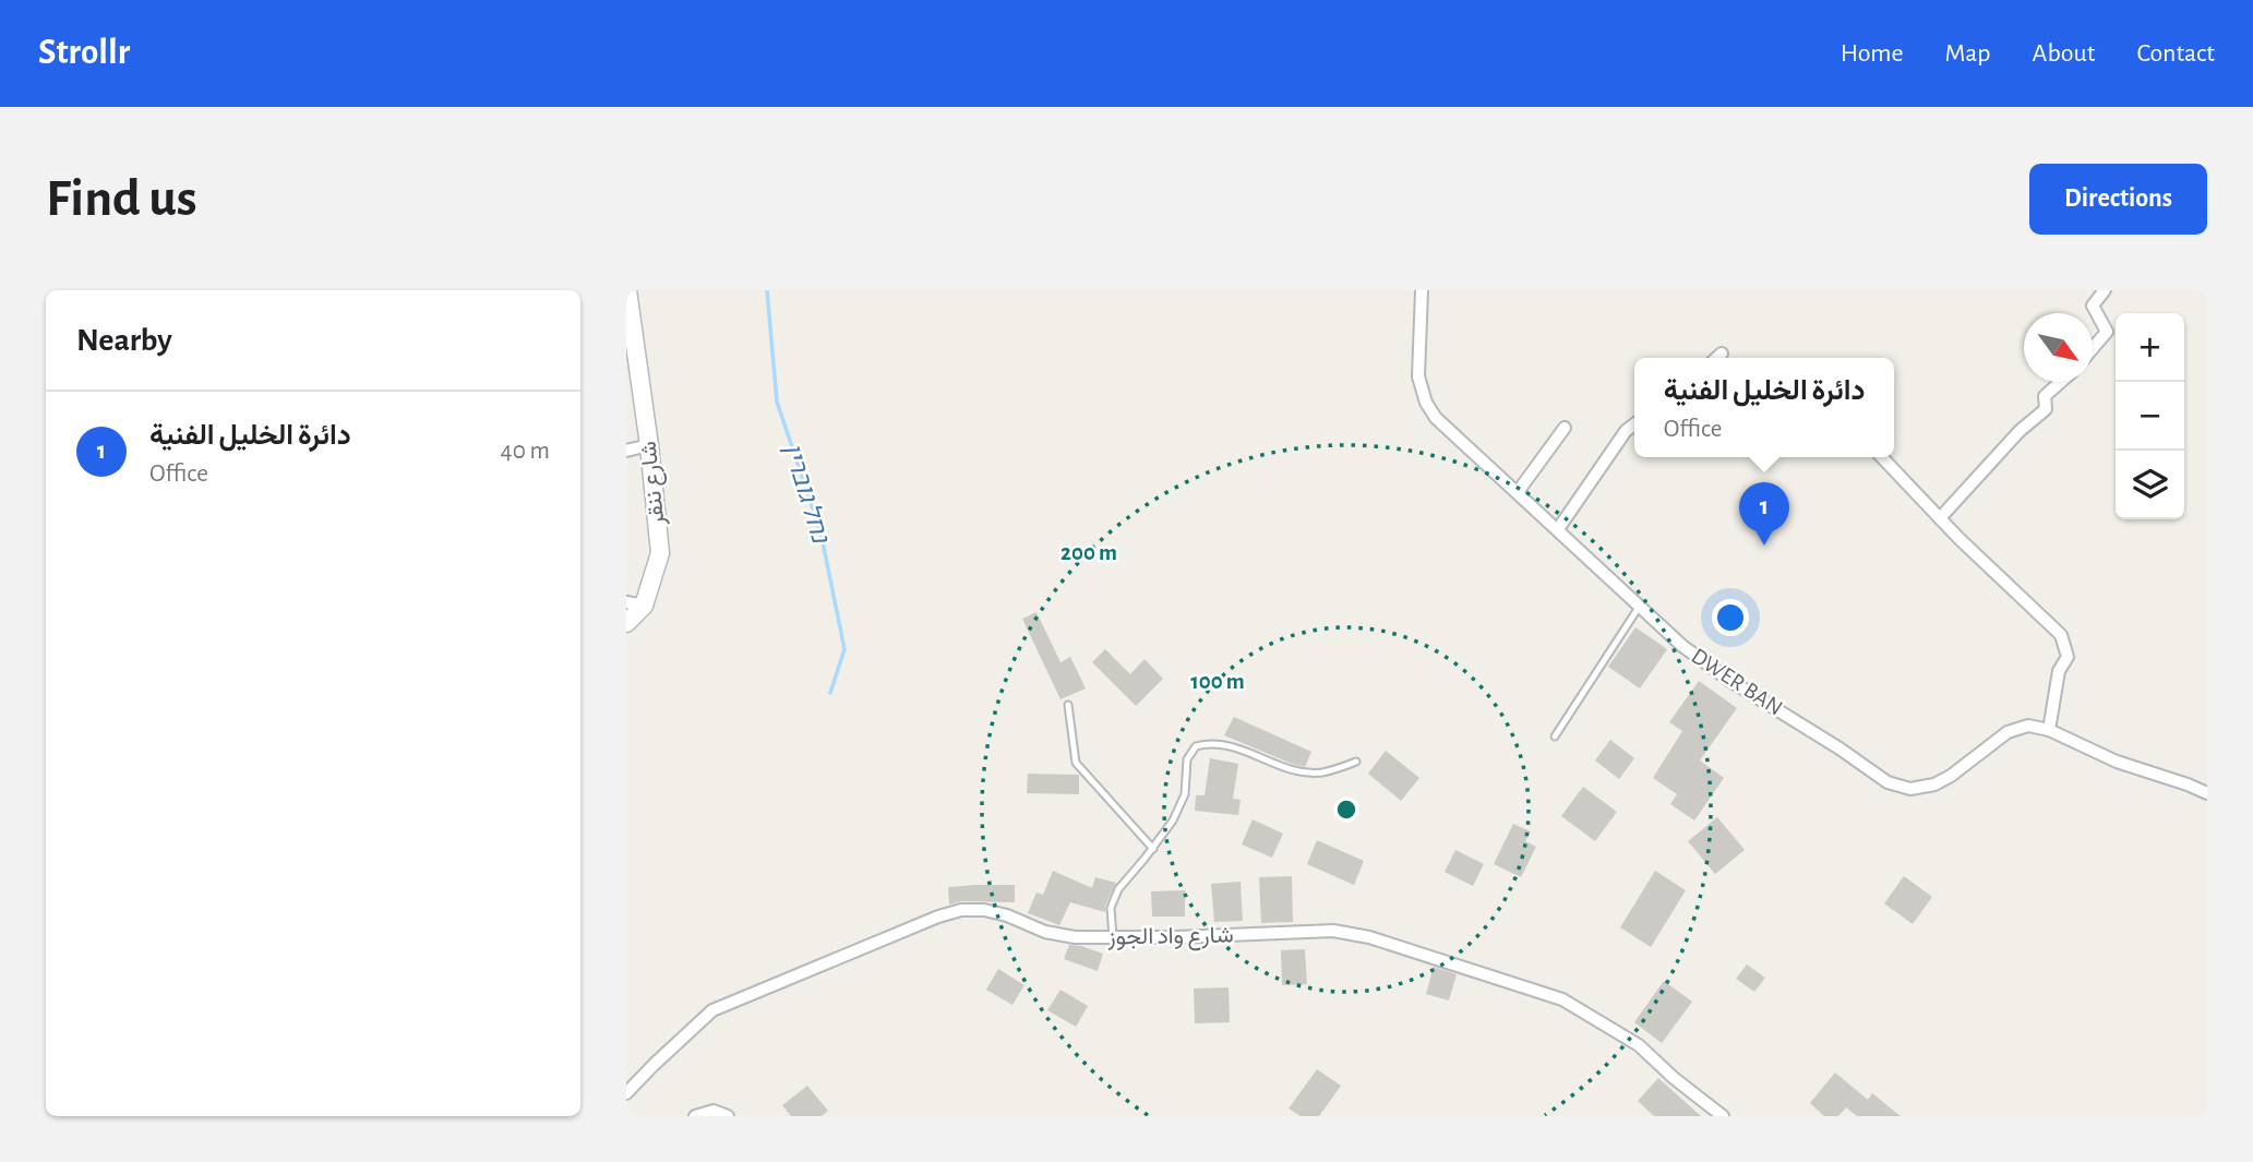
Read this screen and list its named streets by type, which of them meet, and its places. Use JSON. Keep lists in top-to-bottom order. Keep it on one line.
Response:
{"streets":{"street":["شارع ننقر","DWER BAN","شارع واد الجوز"]},"water":["נחל גוברין"],"north":"bottom right","page":{"header":"Strollr","nav":["Home","Map","About","Contact"],"buttons":"Directions","title":"Find us","heading":"Nearby","map_buttons":["+","−"],"popup":["دائرة الخليل الفنية","Office"],"list":[{"mark":"1","name":"دائرة الخليل الفنية","note":"Office","value":"40 m"}],"pins":"1"},"rings":["200 m","100 m"]}
